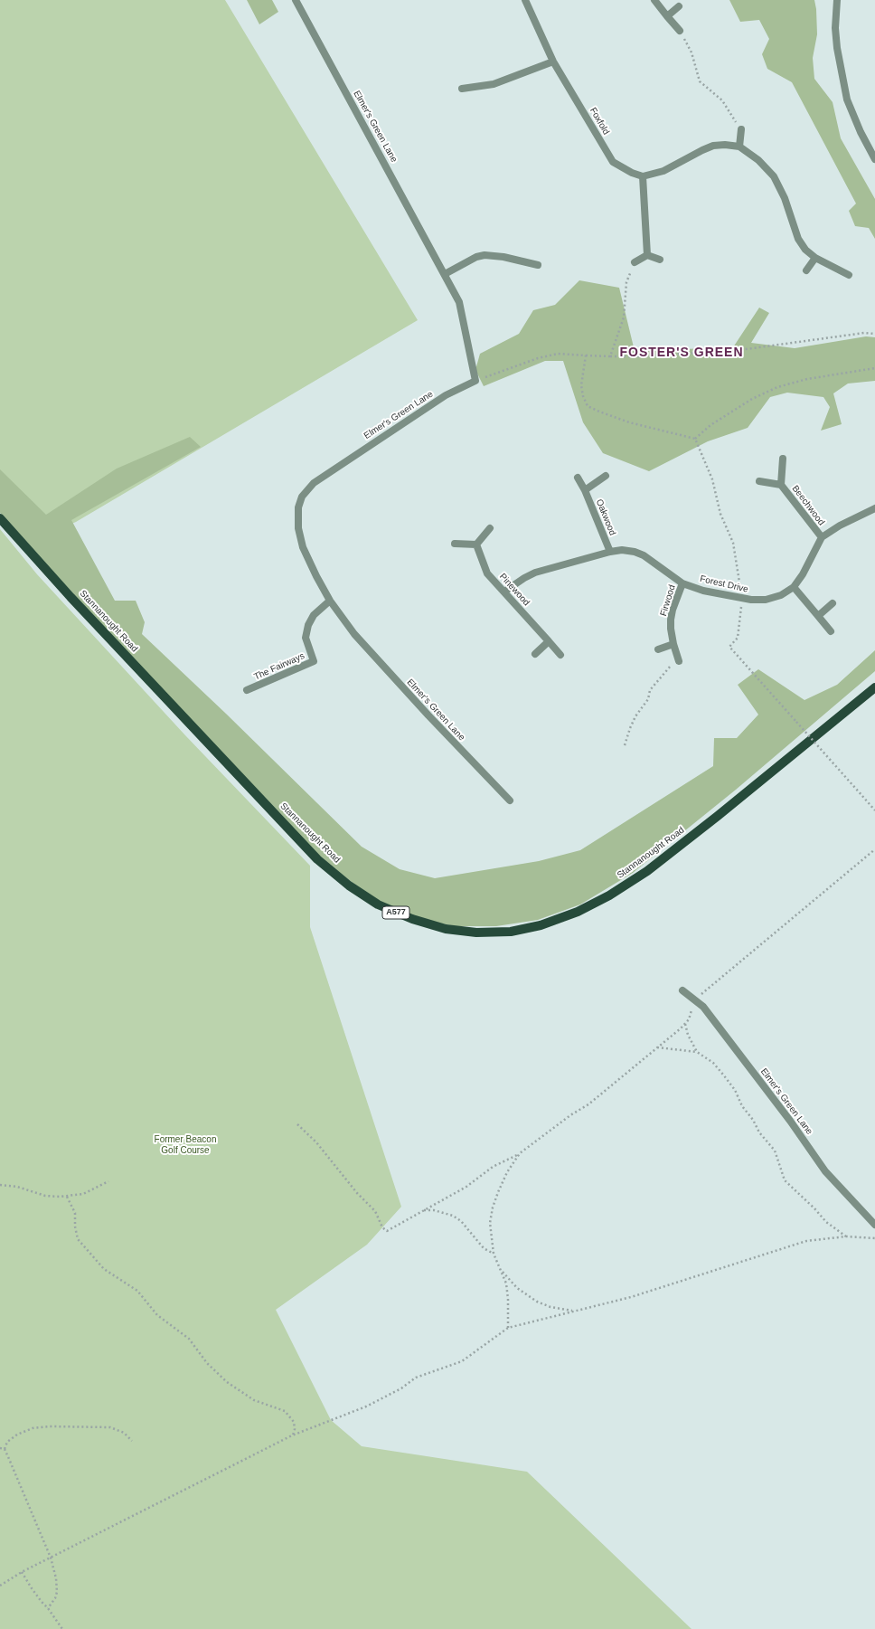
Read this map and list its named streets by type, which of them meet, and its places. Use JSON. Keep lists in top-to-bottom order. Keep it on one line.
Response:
{"streets":{"main road":["Stannanought Road","A577"],"street":["Foxfold","Elmer's Green Lane","Beechwood","Oakwood","Forest Drive","Pinewood","Firwood","The Fairways"]},"crossings":[["Elmer's Green Lane","The Fairways"],["Beechwood","Forest Drive"],["Oakwood","Forest Drive"],["Forest Drive","Pinewood"],["Forest Drive","Firwood"]],"districts":["FOSTER'S GREEN"],"parks":["Former Beacon Golf Course"]}
